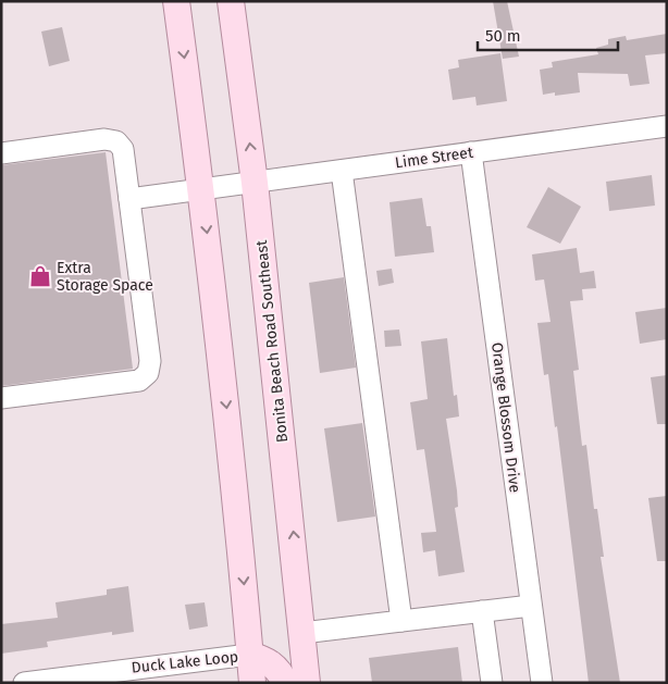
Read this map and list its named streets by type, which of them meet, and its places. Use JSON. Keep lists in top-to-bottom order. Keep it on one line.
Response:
{"streets":{"main road":["Bonita Beach Road Southeast"],"street":["Lime Street","Orange Blossom Drive","Duck Lake Loop"]},"crossings":[["Lime Street","Bonita Beach Road Southeast"],["Lime Street","Orange Blossom Drive"]],"places":{"shop":["Extra Storage Space"]},"scale_bar":"50 m"}
